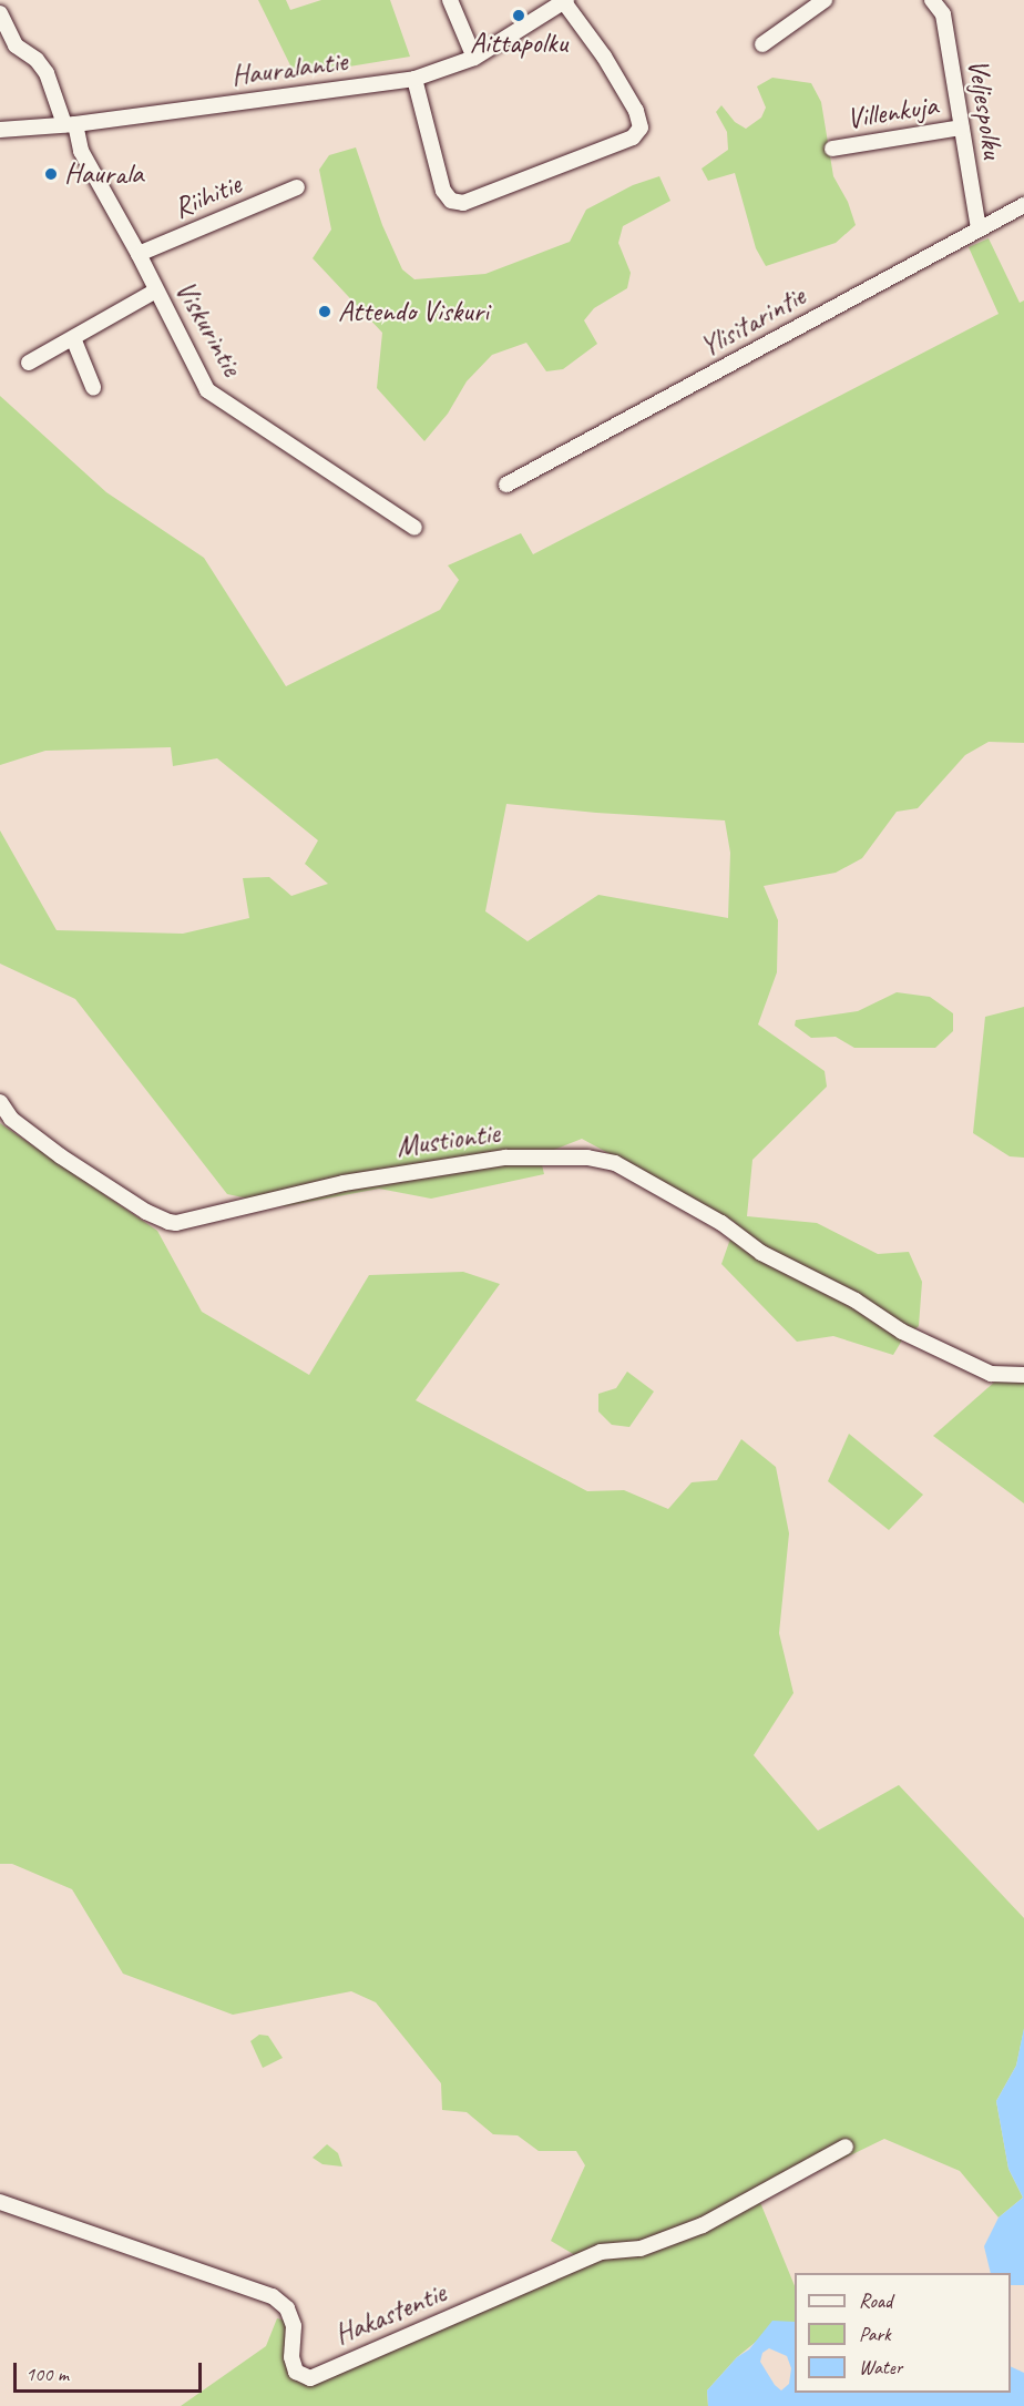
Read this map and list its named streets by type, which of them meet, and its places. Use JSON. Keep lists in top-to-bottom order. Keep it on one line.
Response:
{"streets":{"street":["Hauralantie","Veljespolku","Villenkuja","Riihitie","Ylisitarintie","Viskurintie","Mustiontie","Hakastentie"]},"crossings":[["Hauralantie","Viskurintie"],["Veljespolku","Villenkuja"],["Veljespolku","Ylisitarintie"],["Riihitie","Viskurintie"]],"places":["Aittapolku","Haurala","Attendo Viskuri"],"legend":["Road","Park","Water"],"scale_bar":"100 m"}
